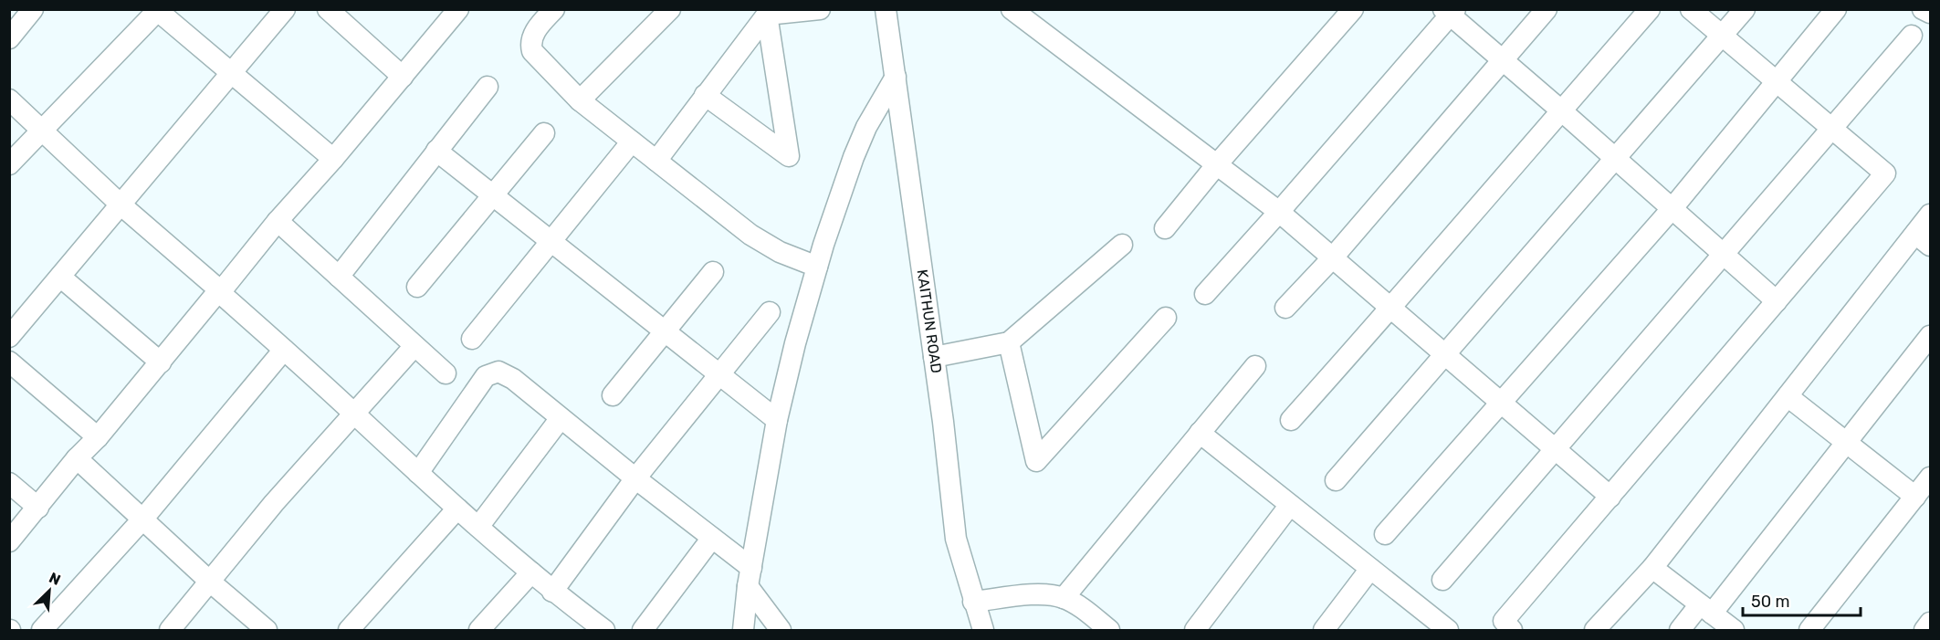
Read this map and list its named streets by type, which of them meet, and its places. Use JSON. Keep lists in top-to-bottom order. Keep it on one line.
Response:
{"streets":{"street":["KAITHUN ROAD"]},"scale_bar":"50 m","north":"top right"}
